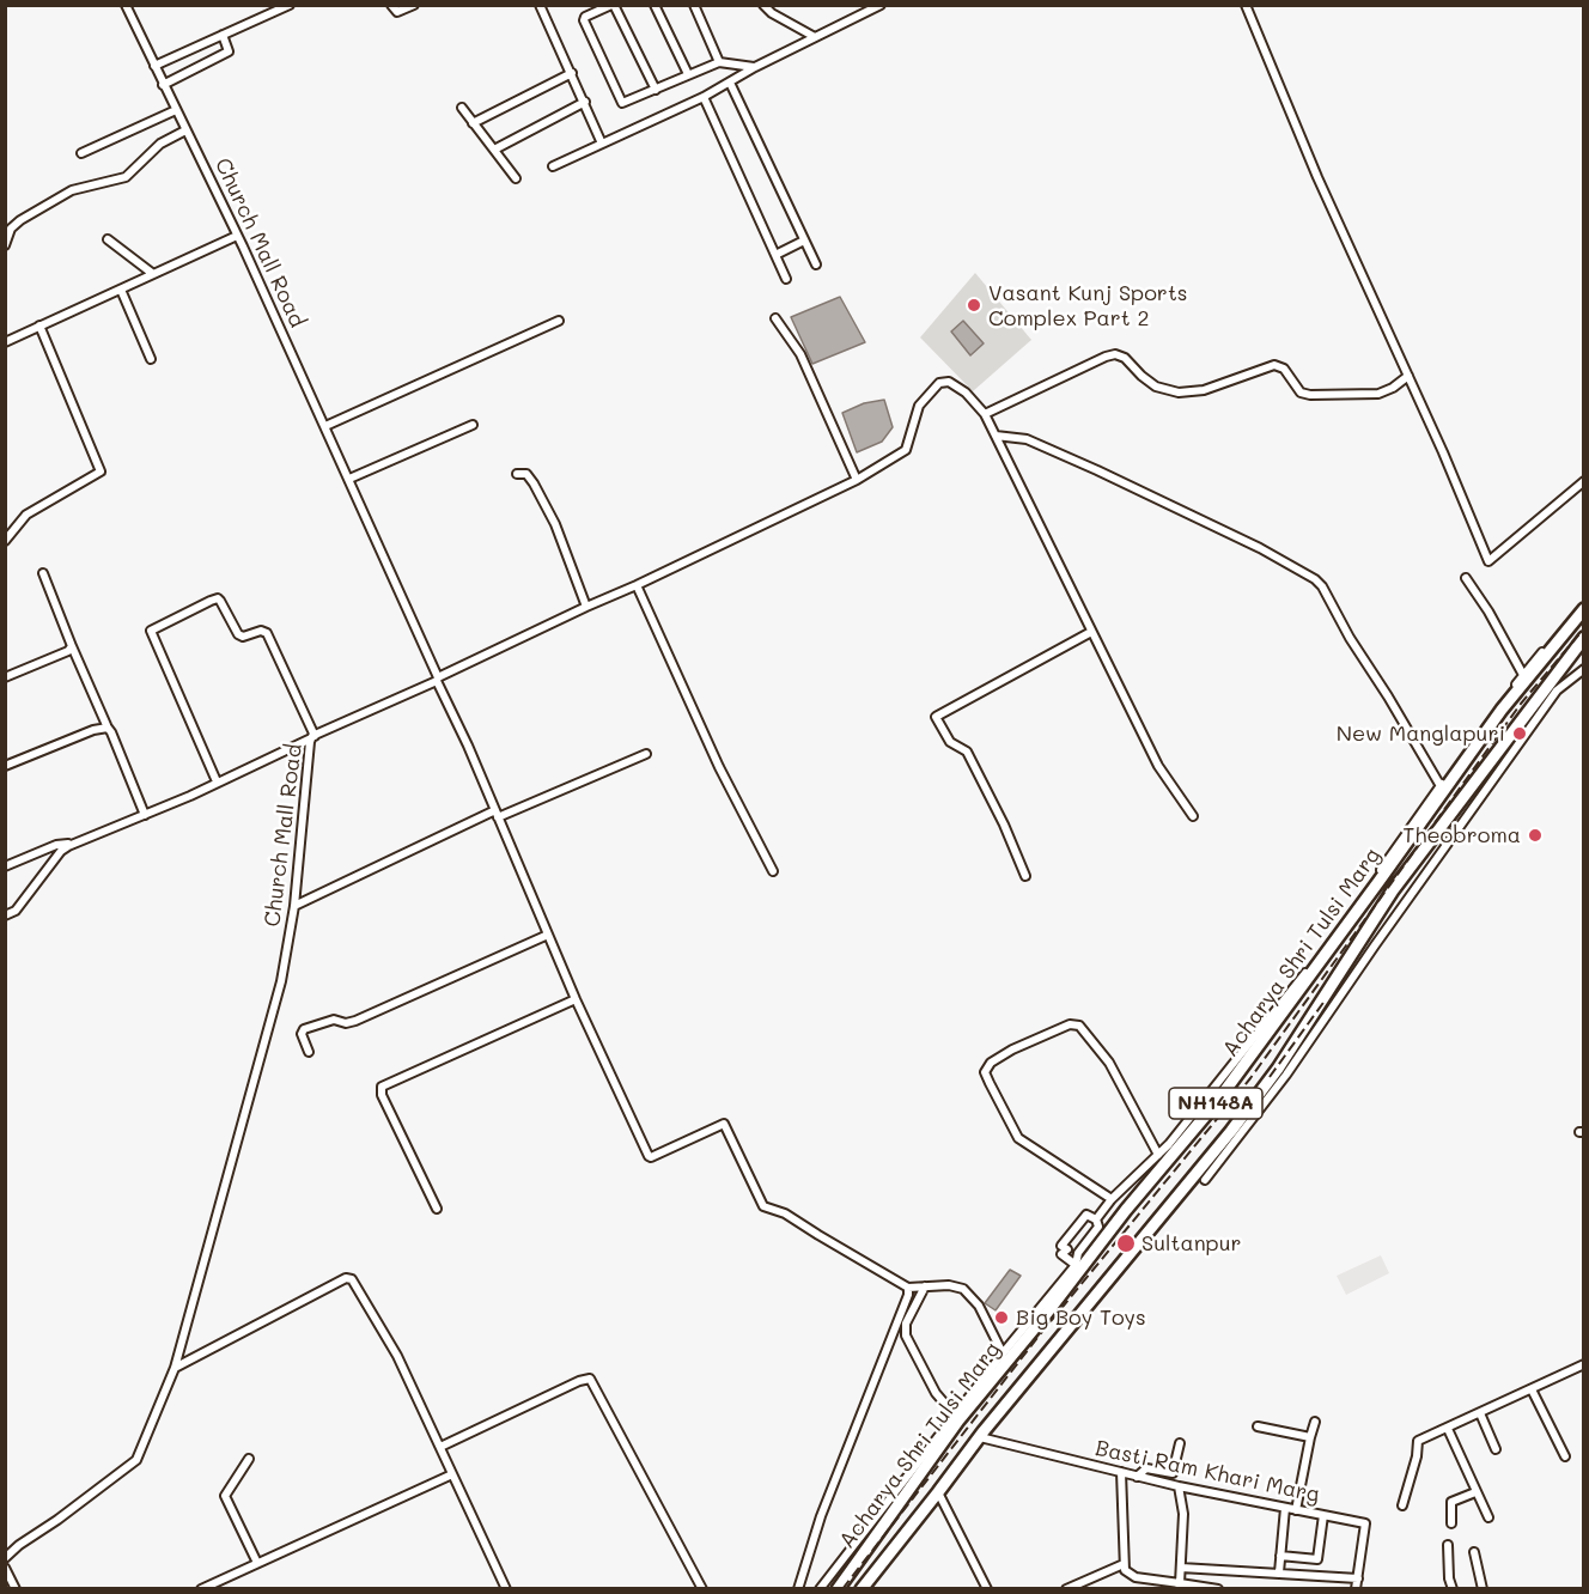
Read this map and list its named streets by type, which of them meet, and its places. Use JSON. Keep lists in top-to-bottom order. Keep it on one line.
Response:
{"streets":{"highway":["Acharya Shri Tulsi Marg","NH148A"],"street":["Church Mall Road","Basti Ram Khari Marg"]},"crossings":[["Acharya Shri Tulsi Marg","Basti Ram Khari Marg"]],"places":["Vasant Kunj Sports Complex Part 2","New Manglapuri","Theobroma","Sultanpur","Big Boy Toys"]}
